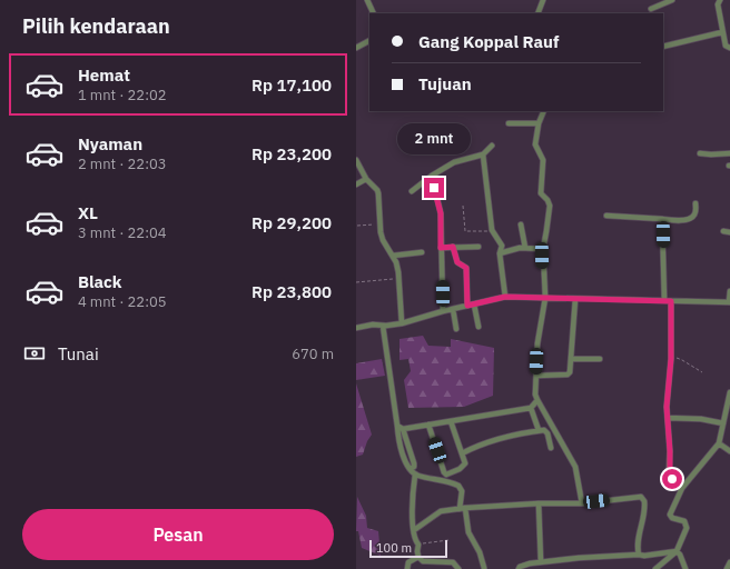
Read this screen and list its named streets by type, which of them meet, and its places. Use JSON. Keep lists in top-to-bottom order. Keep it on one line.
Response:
{"scale_bar":"100 m","page":{"heading":"Pilih kendaraan","banner":["Gang Koppal Rauf","Tujuan"],"list":[{"name":"Hemat","note":"1 mnt · 22:02","value":"Rp 17,100"},{"name":"Nyaman","note":"2 mnt · 22:03","value":"Rp 23,200"},{"name":"XL","note":"3 mnt · 22:04","value":"Rp 29,200"},{"name":"Black","note":"4 mnt · 22:05","value":"Rp 23,800"}],"bubble":"2 mnt","pay":["Tunai","670 m"],"buttons":"Pesan","scale":"100 m"}}
